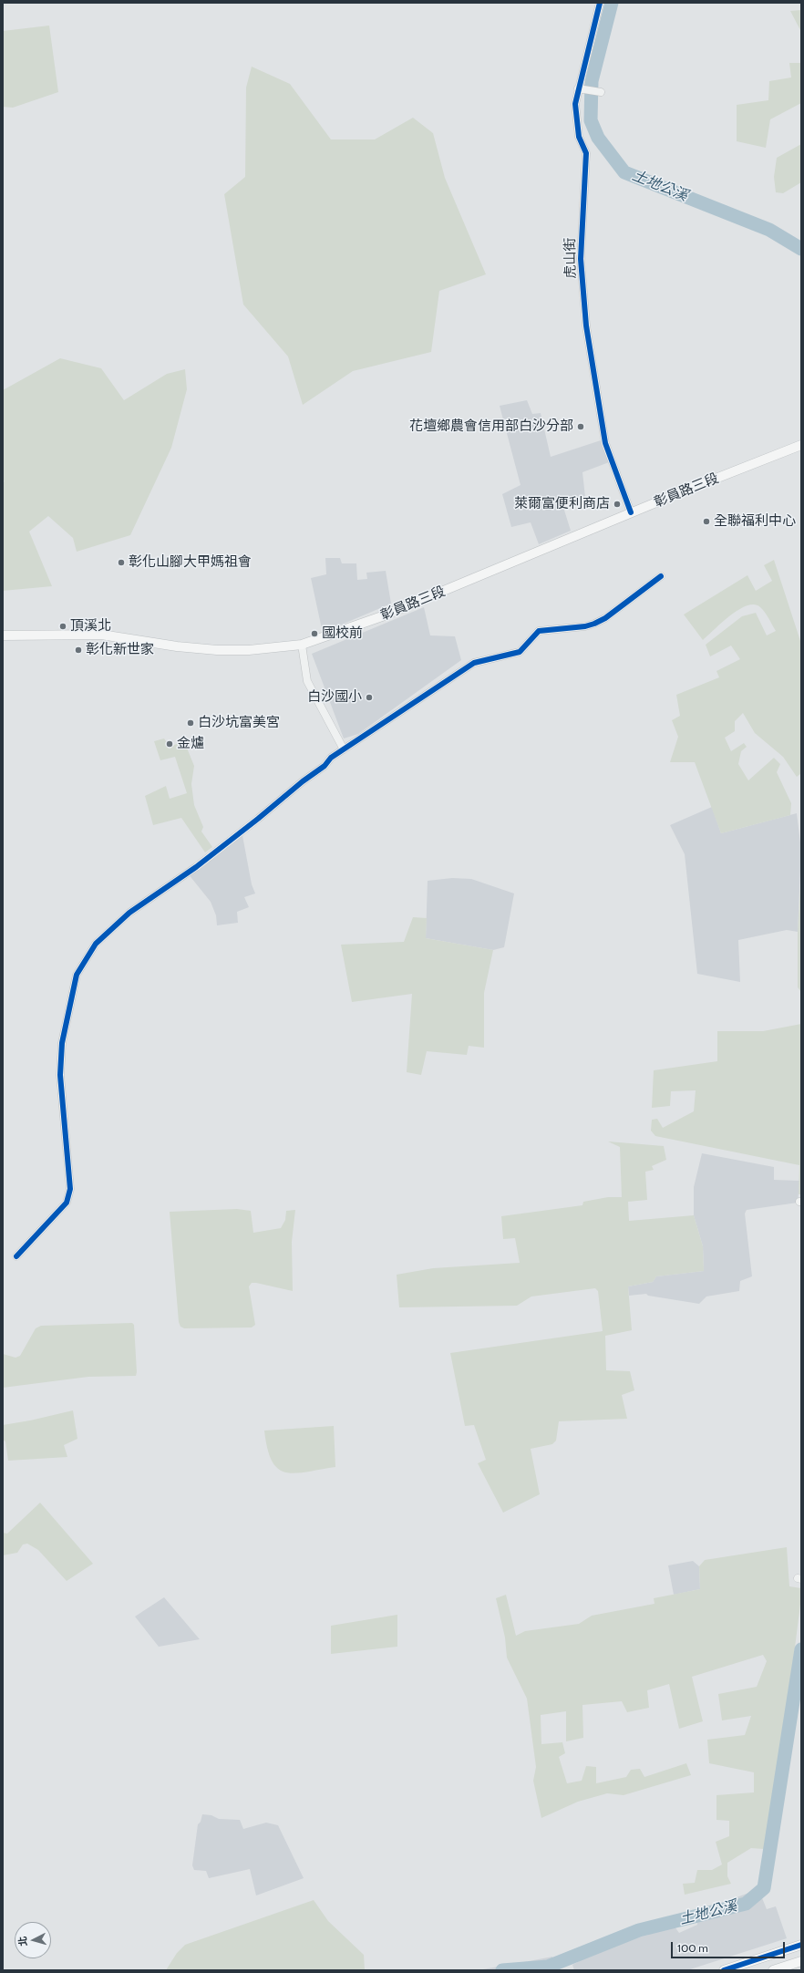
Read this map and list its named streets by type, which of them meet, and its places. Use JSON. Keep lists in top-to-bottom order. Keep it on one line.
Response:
{"streets":{"main road":["彰員路三段"],"street":["虎山街"]},"crossings":[["虎山街","彰員路三段"]],"water":["土地公溪"],"places":["花壇鄉農會信用部白沙分部","萊爾富便利商店","全聯福利中心","彰化山腳大甲媽祖會","頂溪北","國校前","彰化新世家","白沙國小","白沙坑富美宮","金爐"],"scale_bar":"100 m","north":"left"}
